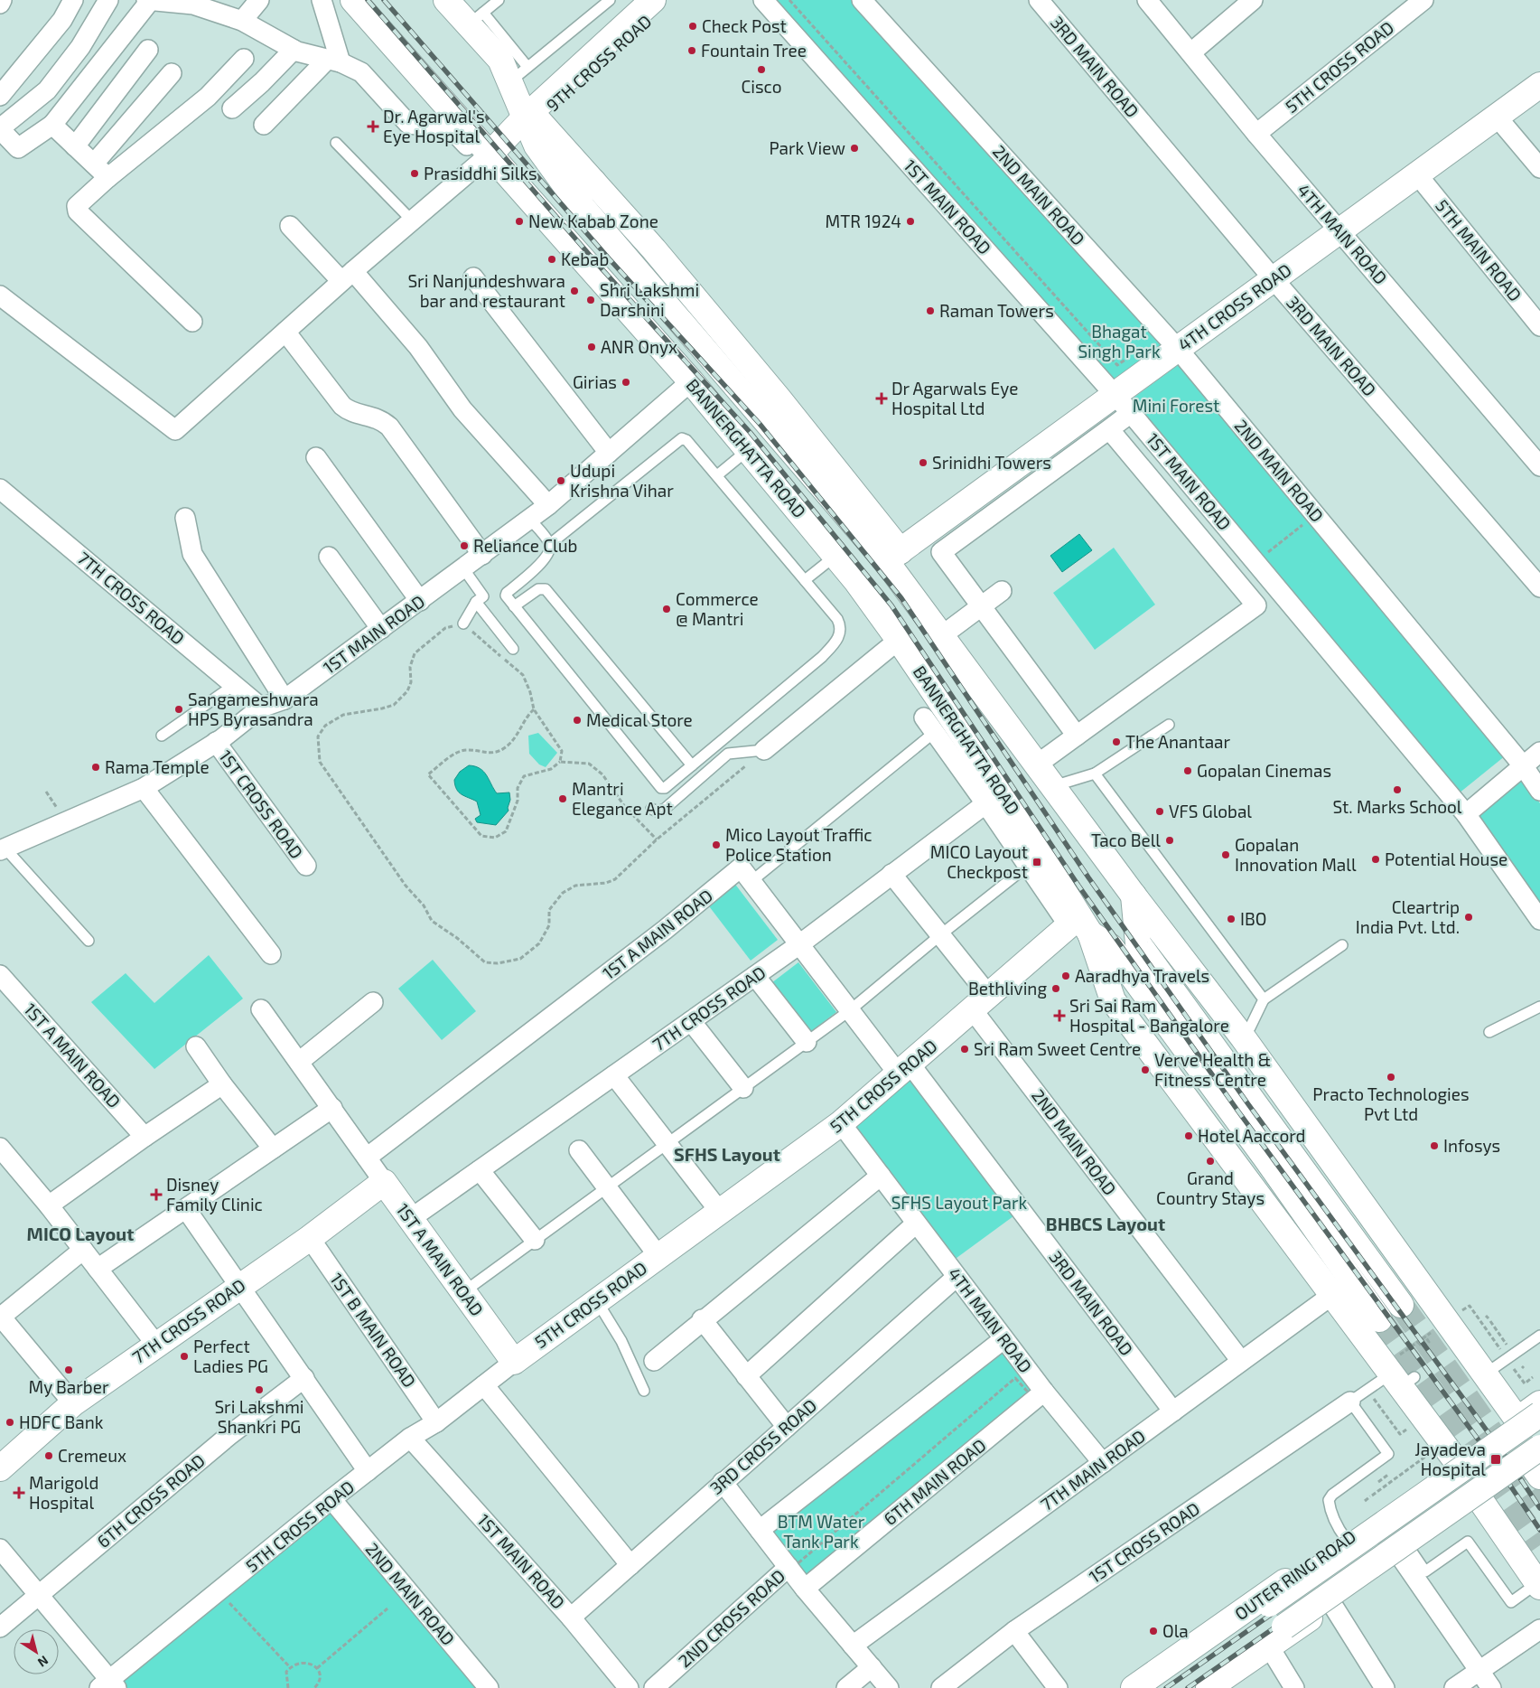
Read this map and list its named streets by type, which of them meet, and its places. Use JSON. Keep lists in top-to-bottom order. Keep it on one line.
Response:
{"streets":{"main road":["9TH CROSS ROAD","5TH CROSS ROAD","4TH CROSS ROAD","BANNERGHATTA ROAD","7TH CROSS ROAD","1ST A MAIN ROAD","OUTER RING ROAD"],"street":["3RD MAIN ROAD","2ND MAIN ROAD","1ST MAIN ROAD","4TH MAIN ROAD","5TH MAIN ROAD","1ST CROSS ROAD","1ST B MAIN ROAD","3RD CROSS ROAD","7TH MAIN ROAD","6TH MAIN ROAD","6TH CROSS ROAD","2ND CROSS ROAD"]},"crossings":[["9TH CROSS ROAD","BANNERGHATTA ROAD"],["3RD MAIN ROAD","5TH CROSS ROAD"],["3RD MAIN ROAD","4TH CROSS ROAD"],["3RD MAIN ROAD","1ST A MAIN ROAD"],["3RD MAIN ROAD","7TH MAIN ROAD"],["5TH CROSS ROAD","2ND MAIN ROAD"],["5TH CROSS ROAD","1ST MAIN ROAD"],["5TH CROSS ROAD","4TH MAIN ROAD"],["5TH CROSS ROAD","BANNERGHATTA ROAD"],["5TH CROSS ROAD","1ST A MAIN ROAD"],["5TH CROSS ROAD","1ST B MAIN ROAD"],["2ND MAIN ROAD","4TH CROSS ROAD"],["2ND MAIN ROAD","7TH CROSS ROAD"],["2ND MAIN ROAD","7TH MAIN ROAD"],["1ST MAIN ROAD","4TH CROSS ROAD"],["1ST MAIN ROAD","BANNERGHATTA ROAD"],["1ST MAIN ROAD","7TH CROSS ROAD"],["1ST MAIN ROAD","1ST CROSS ROAD"],["1ST MAIN ROAD","3RD CROSS ROAD"],["4TH MAIN ROAD","4TH CROSS ROAD"],["4TH MAIN ROAD","3RD CROSS ROAD"],["4TH MAIN ROAD","7TH MAIN ROAD"],["4TH MAIN ROAD","6TH MAIN ROAD"],["5TH MAIN ROAD","4TH CROSS ROAD"],["4TH CROSS ROAD","BANNERGHATTA ROAD"],["BANNERGHATTA ROAD","7TH CROSS ROAD"],["BANNERGHATTA ROAD","OUTER RING ROAD"],["7TH CROSS ROAD","1ST A MAIN ROAD"],["7TH CROSS ROAD","1ST B MAIN ROAD"]],"districts":["SFHS Layout","BHBCS Layout","MICO Layout"],"parks":["Bhagat Singh Park","Mini Forest","SFHS Layout Park","BTM Water Tank Park"],"places":{"other":["Check Post","Fountain Tree","Cisco","Park View","Prasiddhi Silks","New Kabab Zone","MTR 1924","Kebab","Sri Nanjundeshwara bar and restaurant","Shri Lakshmi Darshini","Raman Towers","ANR Onyx","Girias","Srinidhi Towers","Udupi Krishna Vihar","Reliance Club","Commerce @ Mantri","Sangameshwara HPS Byrasandra","Medical Store","The Anantaar","Rama Temple","Gopalan Cinemas","St. Marks School","Mantri Elegance Apt","VFS Global","Taco Bell","Mico Layout Traffic Police Station","Gopalan Innovation Mall","Potential House","Cleartrip India Pvt. Ltd.","IBO","Aaradhya Travels","Bethliving","Sri Ram Sweet Centre","Verve Health & Fitness Centre","Practo Technologies Pvt Ltd","Hotel Aaccord","Infosys","Grand Country Stays","Perfect Ladies PG","My Barber","Sri Lakshmi Shankri PG","HDFC Bank","Cremeux","Ola"],"health":["Dr. Agarwal's Eye Hospital","Dr Agarwals Eye Hospital Ltd","Sri Sai Ram Hospital - Bangalore","Disney Family Clinic","Marigold Hospital"],"transit":["MICO Layout Checkpost","Jayadeva Hospital"]},"north":"bottom right"}
